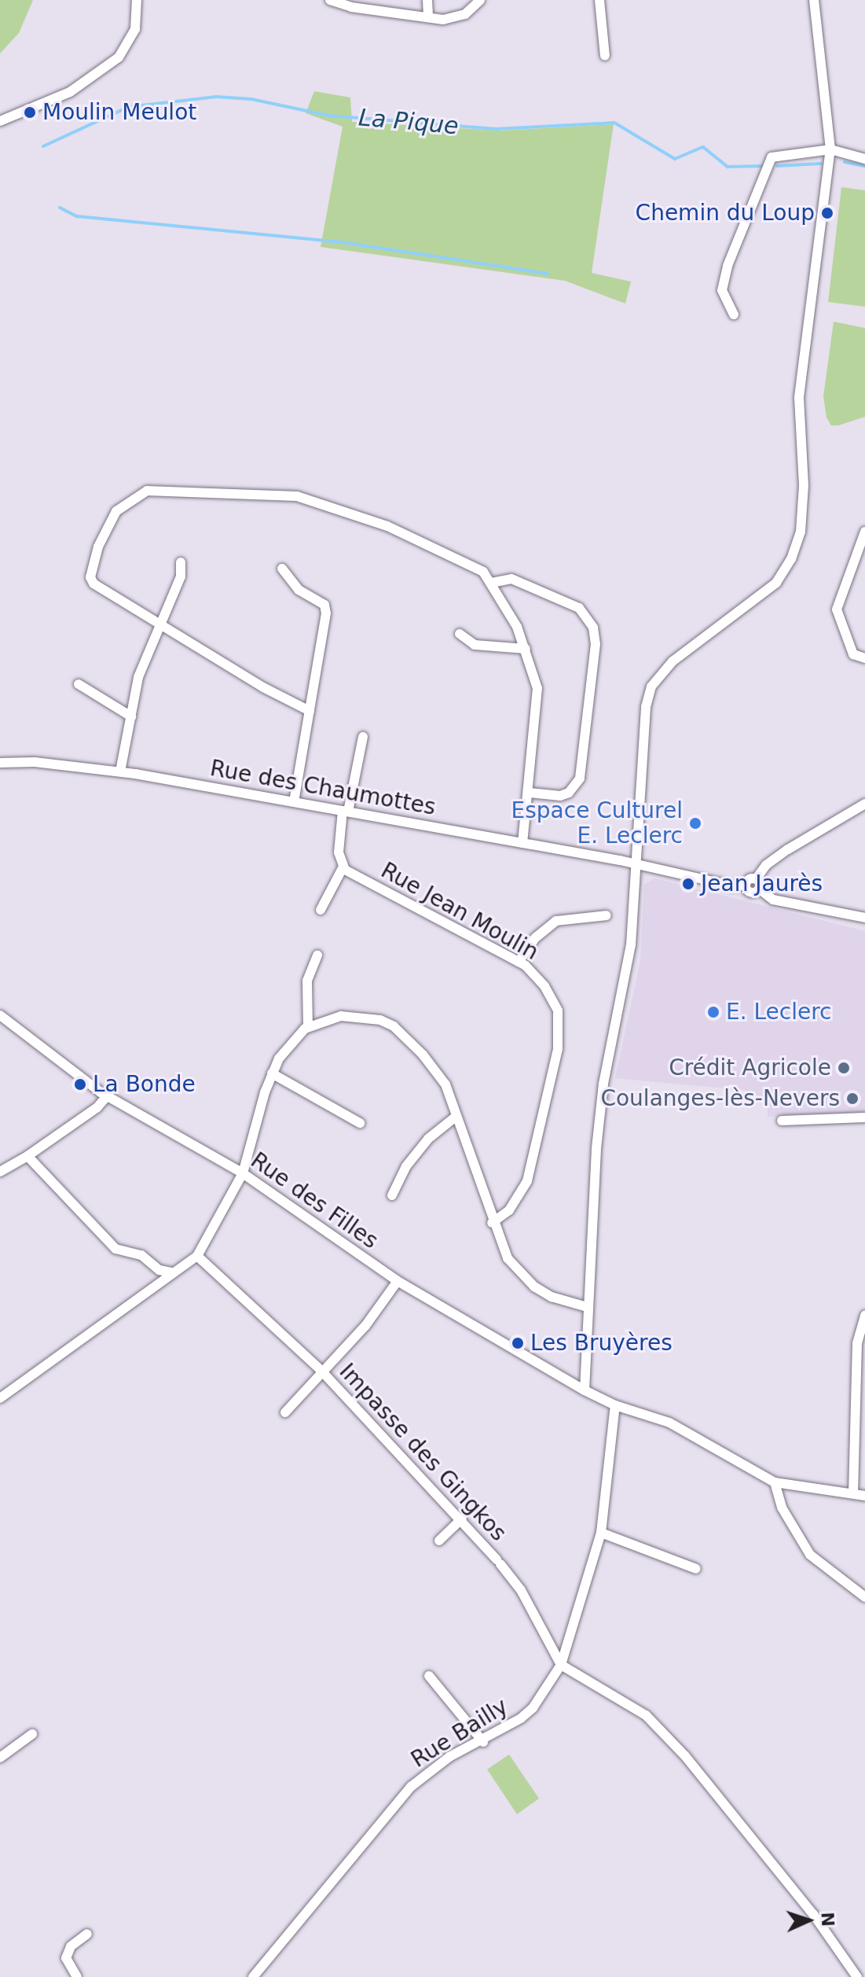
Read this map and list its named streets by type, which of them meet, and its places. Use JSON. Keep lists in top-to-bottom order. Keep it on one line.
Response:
{"streets":{"street":["Rue des Chaumottes","Rue Jean Moulin","Rue des Filles","Impasse des Gingkos","Rue Bailly"]},"crossings":[["Rue des Filles","Rue Bailly"],["Impasse des Gingkos","Rue Bailly"]],"water":["La Pique"],"places":["Moulin Meulot","Chemin du Loup","Espace Culturel E. Leclerc","Jean Jaurès","E. Leclerc","Crédit Agricole","La Bonde","Coulanges-lès-Nevers","Les Bruyères"],"north":"right"}
